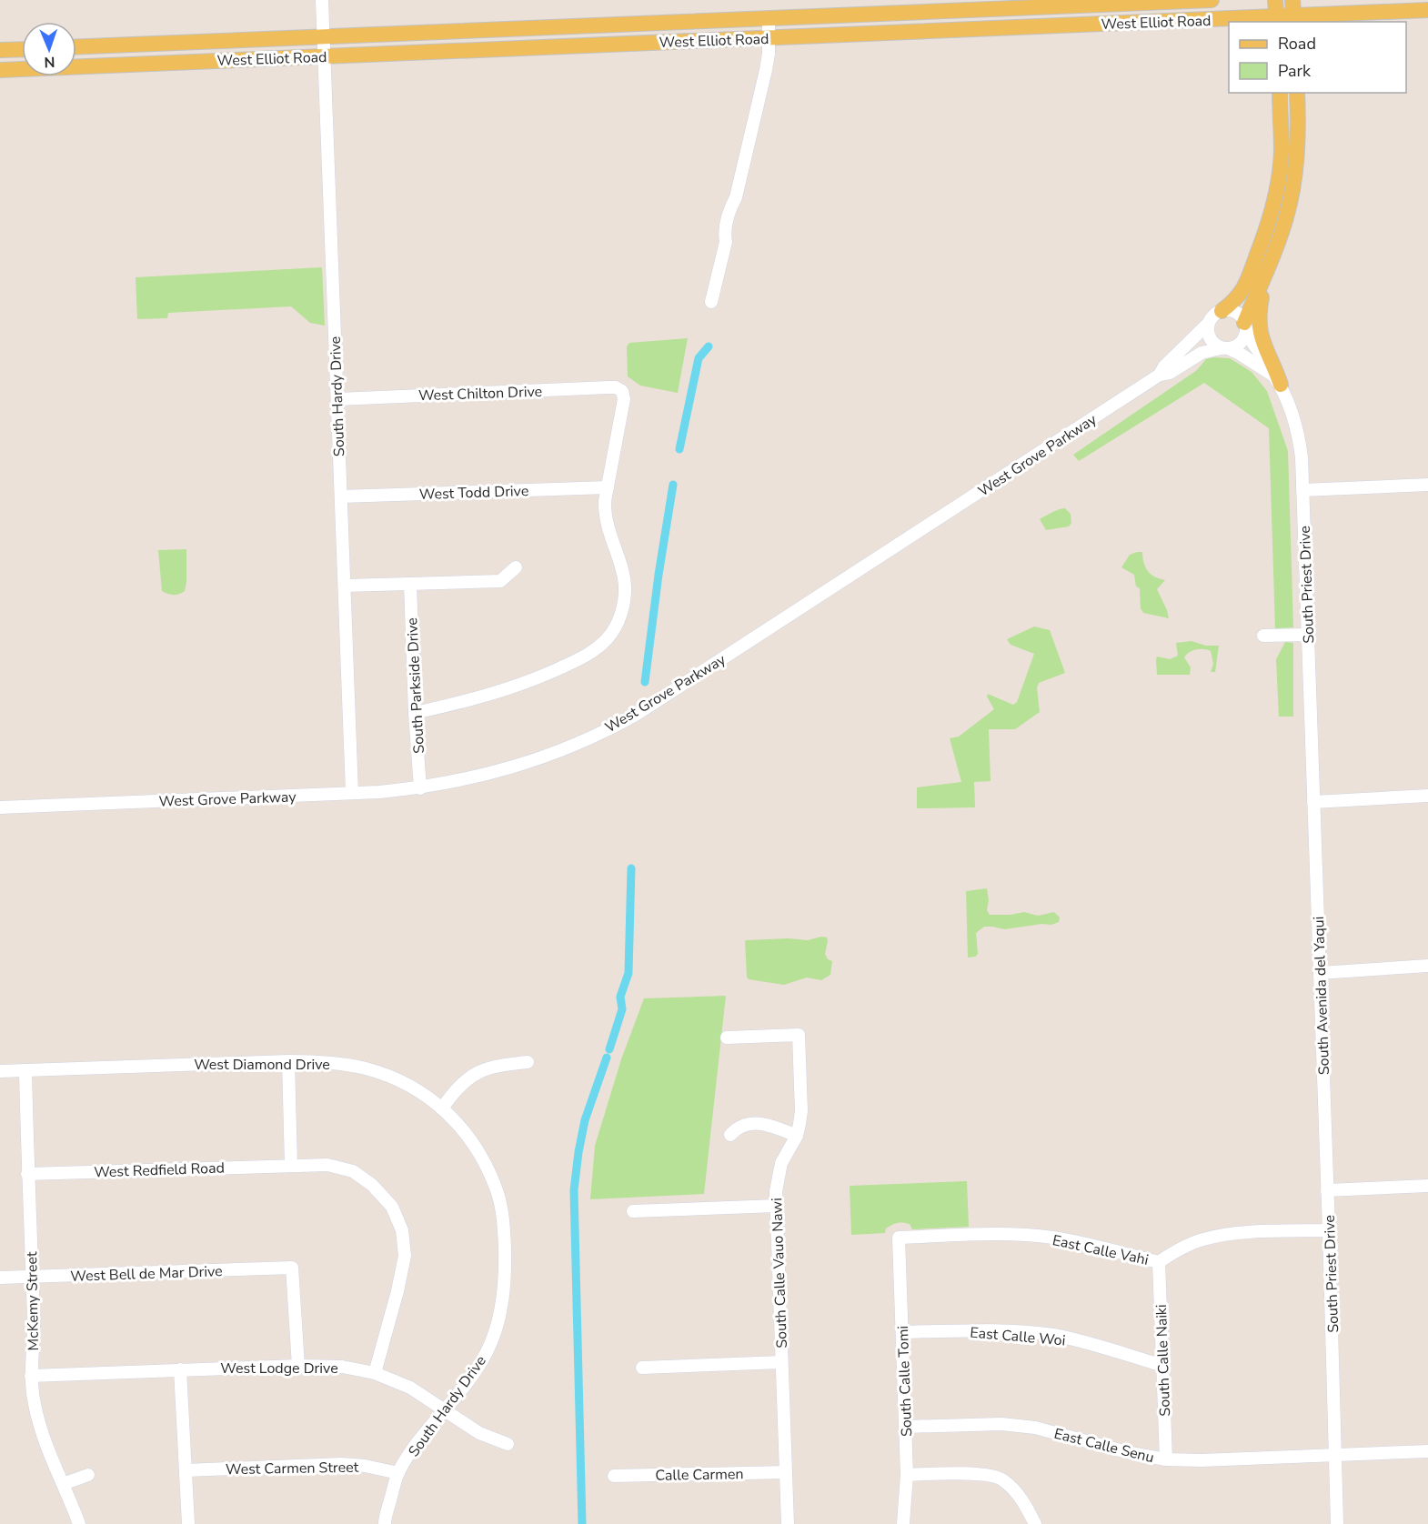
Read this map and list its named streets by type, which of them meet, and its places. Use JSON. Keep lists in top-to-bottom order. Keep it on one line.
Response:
{"streets":{"main road":["West Elliot Road"],"street":["West Chilton Drive","South Hardy Drive","West Grove Parkway","West Todd Drive","South Priest Drive","South Parkside Drive","South Avenida del Yaqui","West Diamond Drive","West Redfield Road","East Calle Vahi","West Bell de Mar Drive","South Calle Vauo Nawi","McKemy Street","East Calle Woi","South Calle Naiki","West Lodge Drive","South Calle Tomi","East Calle Senu","West Carmen Street","Calle Carmen"]},"crossings":[["West Elliot Road","South Hardy Drive"],["West Chilton Drive","South Hardy Drive"],["West Chilton Drive","West Todd Drive"],["South Hardy Drive","West Grove Parkway"],["South Hardy Drive","West Todd Drive"],["South Hardy Drive","West Diamond Drive"],["South Hardy Drive","West Lodge Drive"],["South Hardy Drive","West Carmen Street"],["West Grove Parkway","South Priest Drive"],["West Grove Parkway","South Parkside Drive"],["South Priest Drive","South Avenida del Yaqui"],["South Priest Drive","East Calle Vahi"],["South Priest Drive","East Calle Senu"],["West Diamond Drive","McKemy Street"],["West Redfield Road","McKemy Street"],["West Redfield Road","West Lodge Drive"],["East Calle Vahi","South Calle Naiki"],["East Calle Vahi","South Calle Tomi"],["West Bell de Mar Drive","McKemy Street"],["West Bell de Mar Drive","West Lodge Drive"],["South Calle Vauo Nawi","Calle Carmen"],["McKemy Street","West Lodge Drive"],["East Calle Woi","South Calle Naiki"],["East Calle Woi","South Calle Tomi"],["South Calle Naiki","East Calle Senu"],["South Calle Tomi","East Calle Senu"]],"legend":["Road","Park"],"north":"bottom"}
